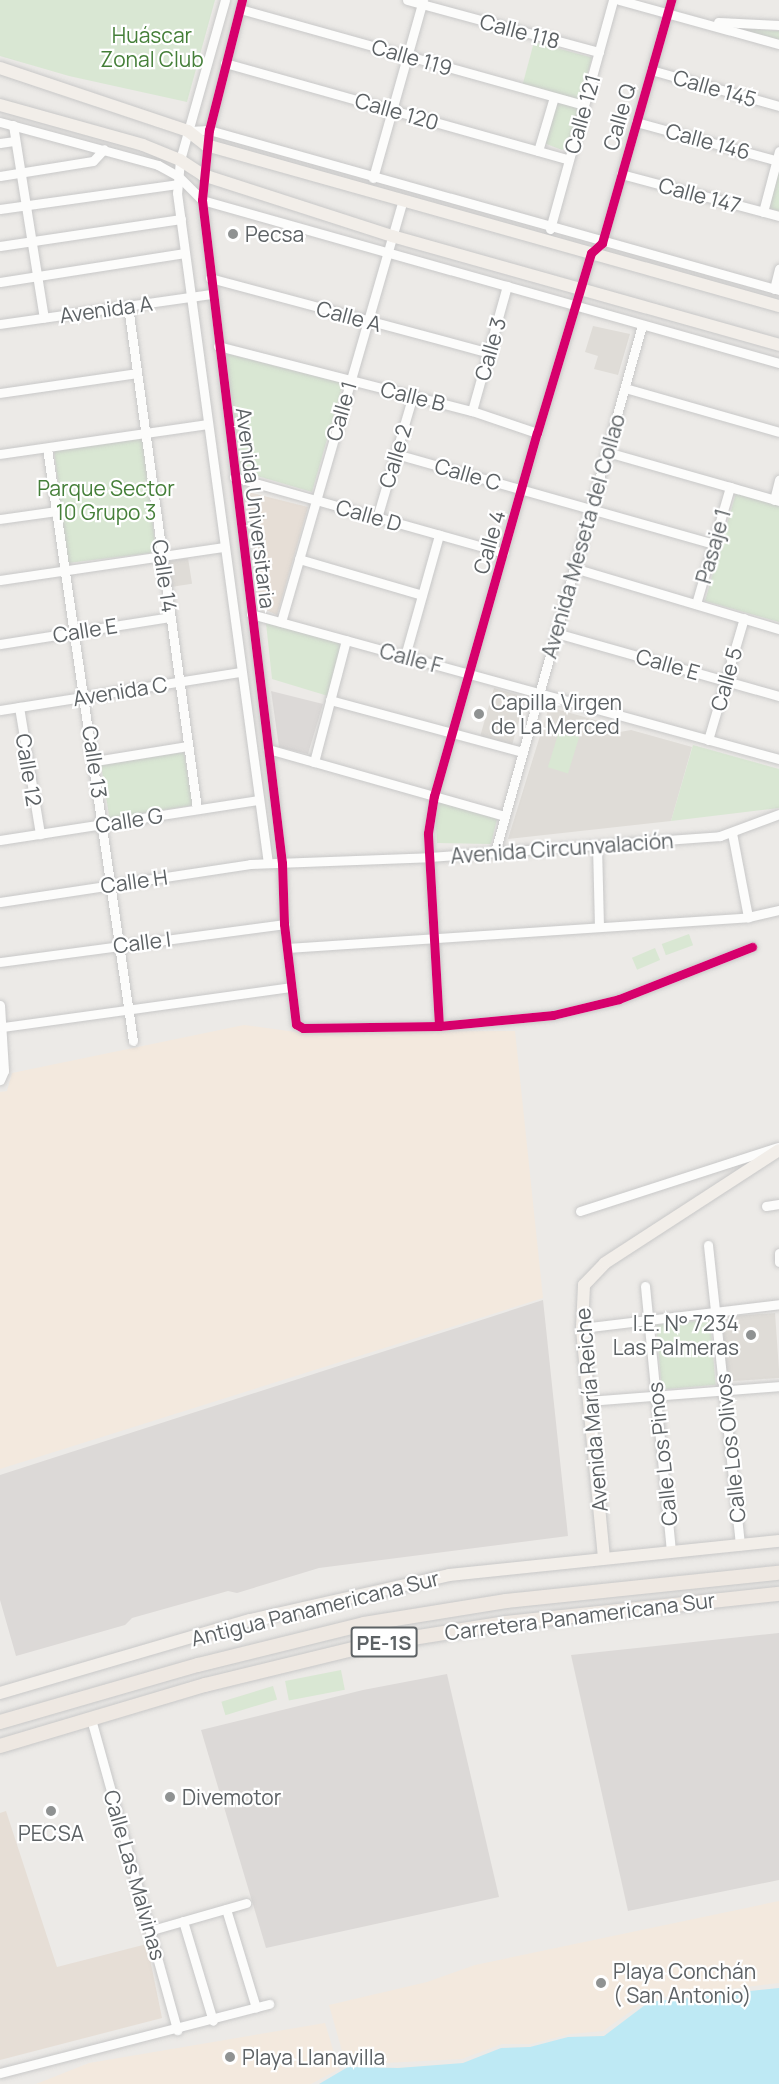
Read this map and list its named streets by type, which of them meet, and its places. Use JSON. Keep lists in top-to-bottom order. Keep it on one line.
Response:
{"streets":{"highway":["Carretera Panamericana Sur","PE-1S"],"main road":["Avenida María Reiche","Antigua Panamericana Sur"],"street":["Calle 118","Calle 119","Calle 145","Calle 120","Calle 121","Calle Q","Calle 146","Calle 147","Avenida A","Calle A","Calle 3","Calle B","Calle 1","Calle 2","Calle C","Avenida Universitaria","Calle D","Avenida Meseta del Collao","Calle 4","Pasaje 1","Calle 14","Calle E","Calle F","Calle 5","Avenida C","Calle 13","Calle 12","Calle G","Avenida Circunvalación","Calle H","Calle I","Calle Los Olivos","Calle Los Pinos","Calle Las Malvinas"]},"crossings":[["Calle 118","Calle 121"],["Calle 119","Calle 121"],["Calle 119","Avenida Universitaria"],["Calle 145","Calle Q"],["Calle 120","Calle 121"],["Calle 120","Avenida Universitaria"],["Calle Q","Calle 146"],["Calle Q","Calle 147"],["Avenida A","Avenida Universitaria"],["Avenida A","Calle 14"],["Calle A","Calle 3"],["Calle A","Calle 1"],["Calle A","Avenida Universitaria"],["Calle 3","Calle B"],["Calle B","Calle 1"],["Calle B","Calle 2"],["Calle B","Avenida Universitaria"],["Calle B","Calle 4"],["Calle 1","Calle D"],["Calle 1","Calle F"],["Calle 2","Calle C"],["Calle 2","Calle D"],["Calle C","Avenida Meseta del Collao"],["Calle C","Calle 4"],["Calle C","Pasaje 1"],["Avenida Universitaria","Calle D"],["Avenida Universitaria","Calle 4"],["Avenida Universitaria","Calle F"],["Avenida Universitaria","Avenida C"],["Avenida Universitaria","Calle G"],["Avenida Universitaria","Avenida Circunvalación"],["Avenida Universitaria","Calle H"],["Avenida Universitaria","Calle I"],["Calle D","Calle 4"],["Avenida Meseta del Collao","Calle E"],["Avenida Meseta del Collao","Calle F"],["Avenida Meseta del Collao","Avenida Circunvalación"],["Calle 4","Calle F"],["Calle 4","Avenida Circunvalación"],["Calle 14","Calle E"],["Calle 14","Avenida C"],["Calle 14","Calle G"],["Calle E","Calle 5"],["Calle E","Calle 13"],["Calle F","Calle 5"],["Avenida C","Calle 13"],["Avenida C","Calle 12"],["Calle 13","Calle G"],["Calle 13","Calle H"],["Calle 13","Calle I"],["Calle 12","Calle G"],["Avenida Circunvalación","Calle H"],["Avenida María Reiche","Antigua Panamericana Sur"],["Calle Los Olivos","Antigua Panamericana Sur"],["Calle Los Pinos","Antigua Panamericana Sur"],["Carretera Panamericana Sur","Calle Las Malvinas"]],"parks":["Huáscar Zonal Club","Parque Sector 10 Grupo 3"],"places":["Pecsa","Capilla Virgen de La Merced","I.E. N° 7234 Las Palmeras","Divemotor","PECSA","Playa Conchán ( San Antonio)","Playa Llanavilla"]}
